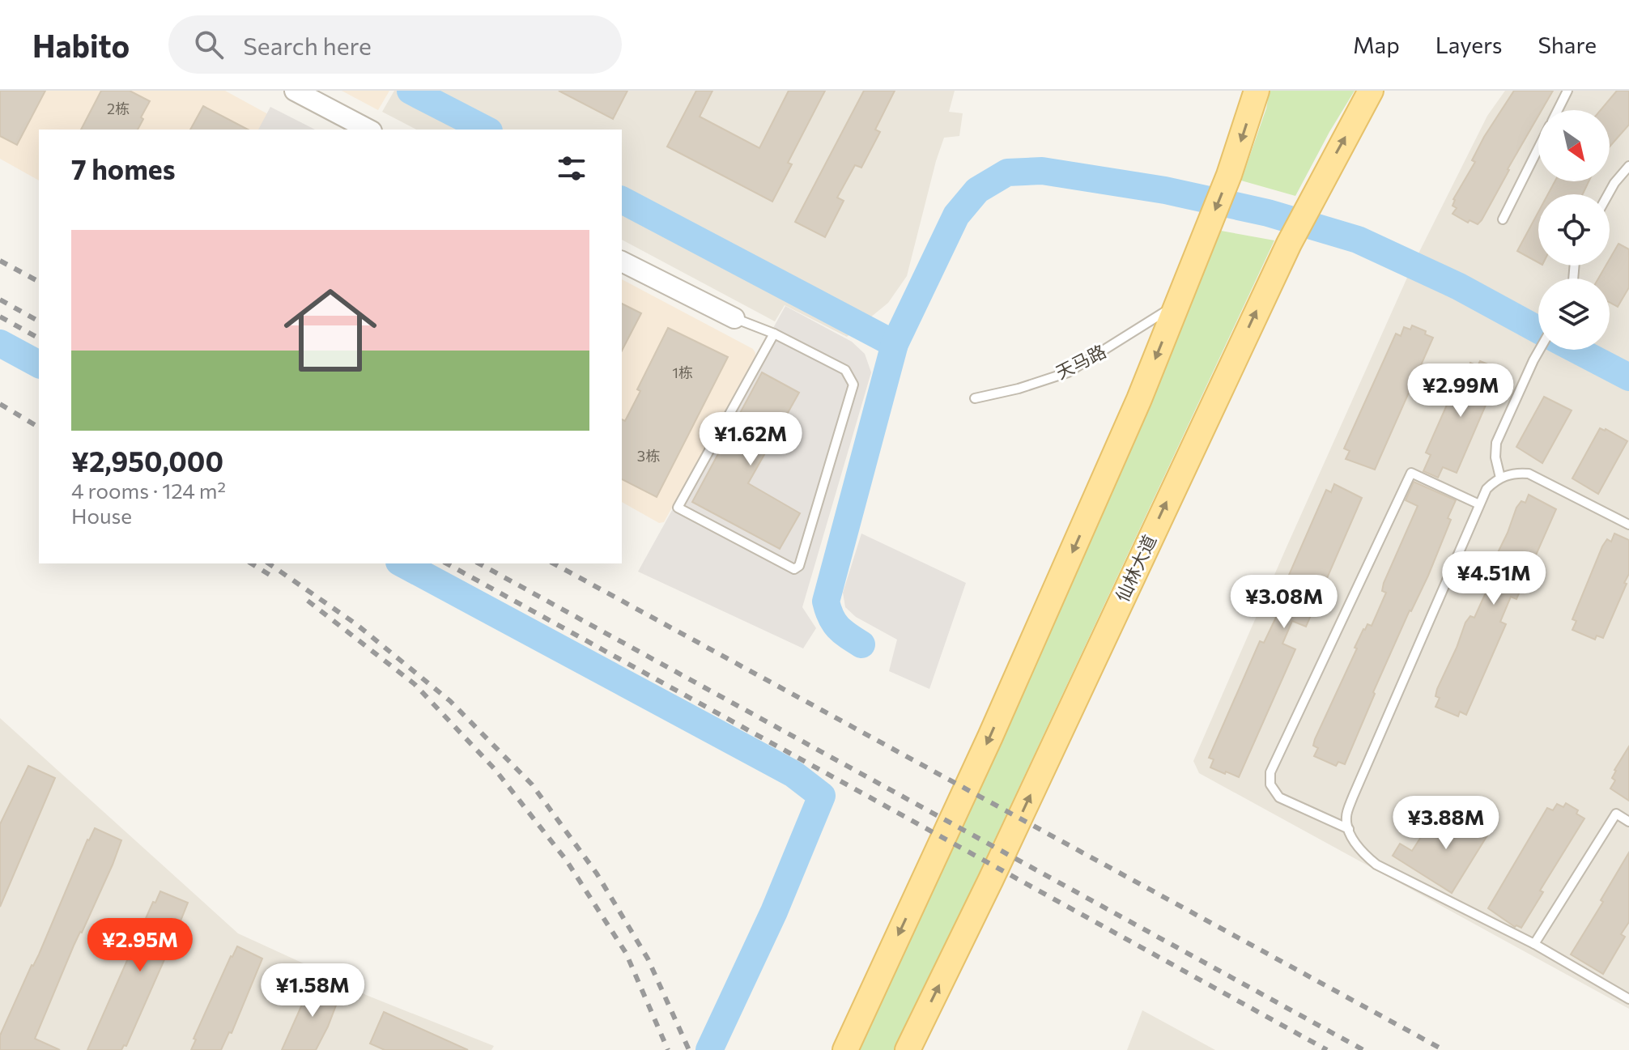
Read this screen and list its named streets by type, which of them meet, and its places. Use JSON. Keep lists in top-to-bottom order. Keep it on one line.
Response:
{"streets":{"main road":["仙林大道"],"lane":["天马路"]},"house_numbers":["2栋","1栋","3栋"],"north":"bottom right","page":{"header":"Habito","search":"Search here","nav":["Map","Layers","Share"],"heading":"7 homes","list":[{"name":"¥2,950,000","note":"4 rooms · 124 m² · House"}],"price":["¥2.99M","¥1.62M","¥4.51M","¥3.08M","¥3.88M","¥2.95M","¥1.58M"]}}
